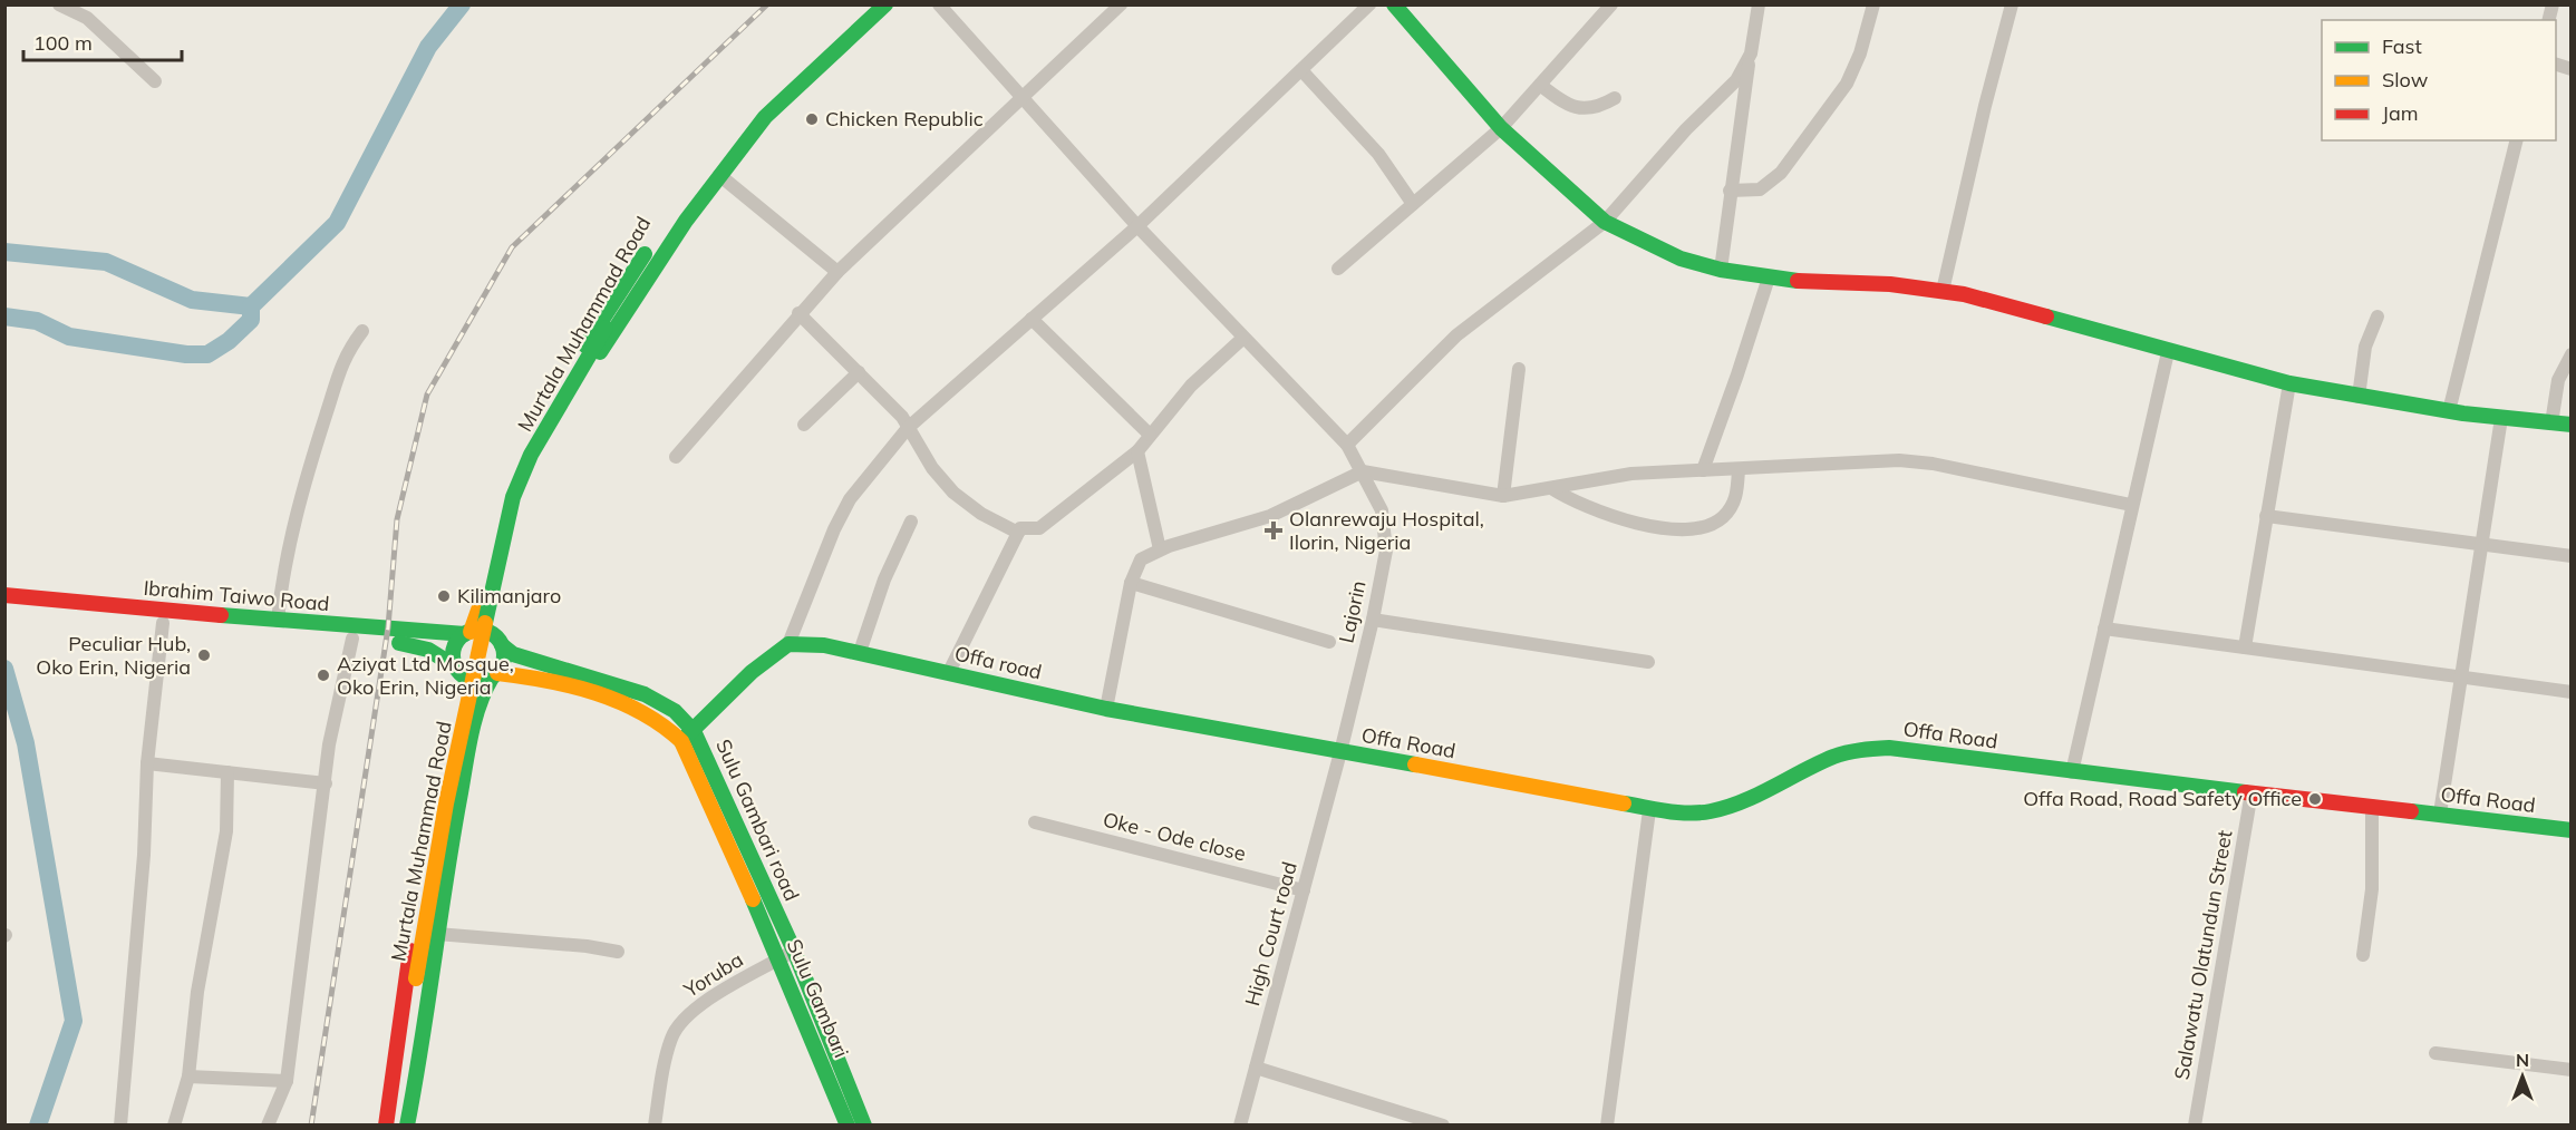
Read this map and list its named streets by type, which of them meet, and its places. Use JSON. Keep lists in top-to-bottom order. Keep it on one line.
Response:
{"streets":{"main road":["Murtala Muhammad Road","Ibrahim Taiwo Road","Offa road","Offa Road","Sulu Gambari road","Sulu Gambari"],"street":["Lajorin","Oke - Ode close","High Court road","Salawatu Olatundun Street","Yoruba"]},"crossings":[["Murtala Muhammad Road","Ibrahim Taiwo Road"],["Murtala Muhammad Road","Sulu Gambari road"],["Murtala Muhammad Road","Sulu Gambari"],["Ibrahim Taiwo Road","Sulu Gambari road"],["Ibrahim Taiwo Road","Sulu Gambari"],["Lajorin","Offa road"],["Lajorin","Offa Road"],["Lajorin","High Court road"],["Offa road","Offa Road"],["Offa road","High Court road"],["Offa Road","High Court road"],["Offa Road","Salawatu Olatundun Street"],["Sulu Gambari road","Yoruba"],["Sulu Gambari road","Sulu Gambari"],["Oke - Ode close","High Court road"],["Yoruba","Sulu Gambari"]],"places":{"other":["Chicken Republic","Kilimanjaro","Peculiar Hub, Oko Erin, Nigeria","Aziyat Ltd Mosque, Oko Erin, Nigeria","Offa Road, Road Safety Office"],"health":["Olanrewaju Hospital, Ilorin, Nigeria"]},"legend":["Fast","Slow","Jam"],"scale_bar":"100 m","north":"top"}
